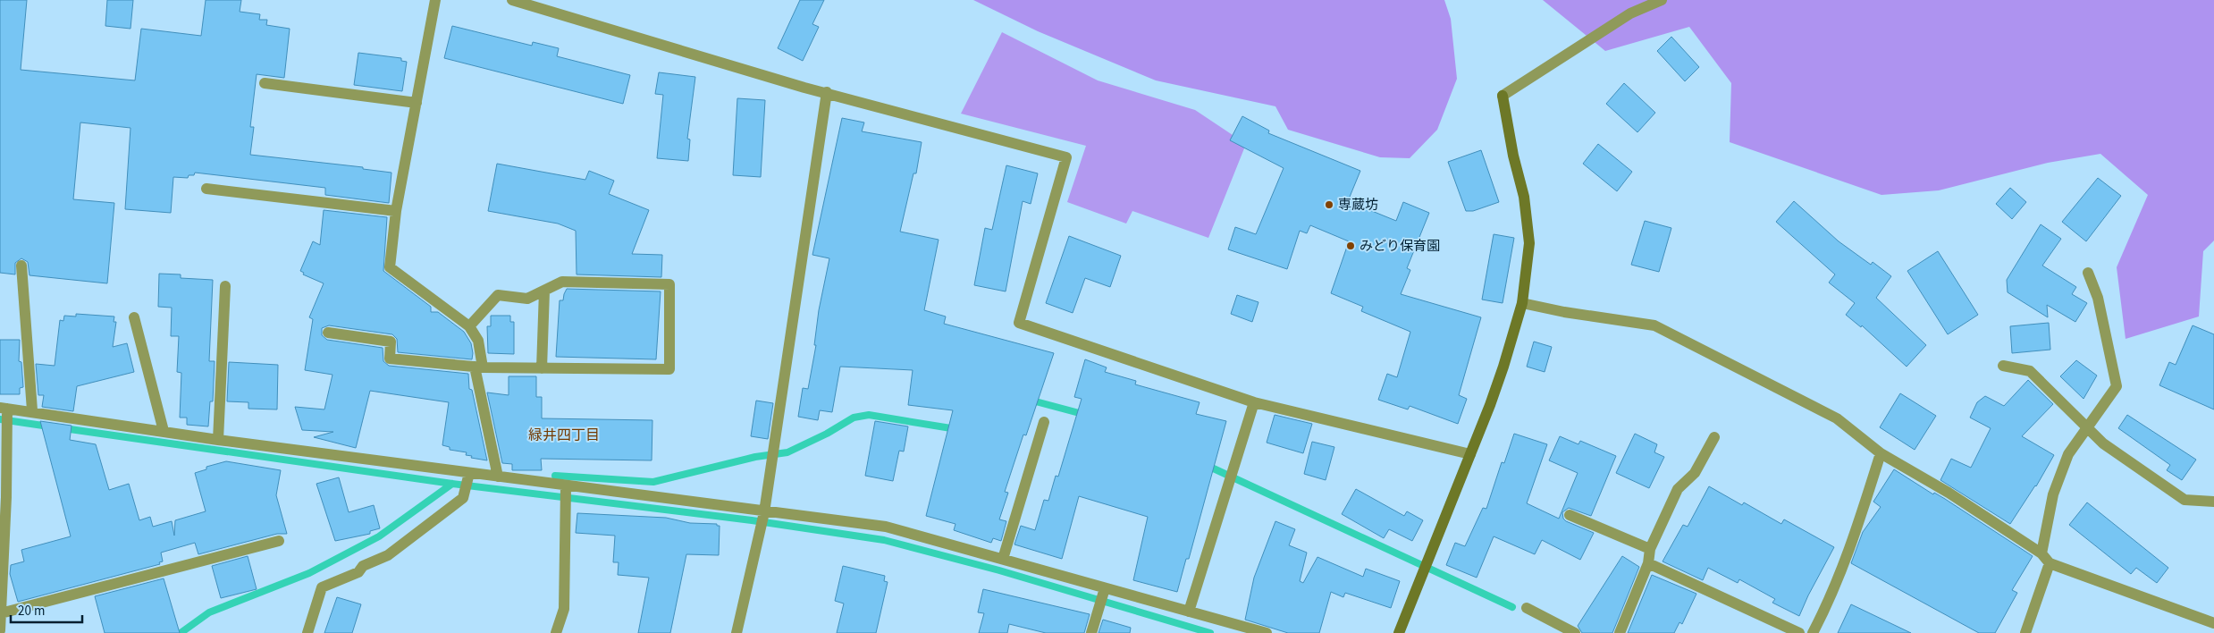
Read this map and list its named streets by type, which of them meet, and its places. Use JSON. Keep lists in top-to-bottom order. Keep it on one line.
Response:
{"districts":["緑井四丁目"],"places":["専蔵坊","みどり保育園"],"scale_bar":"20 m"}
